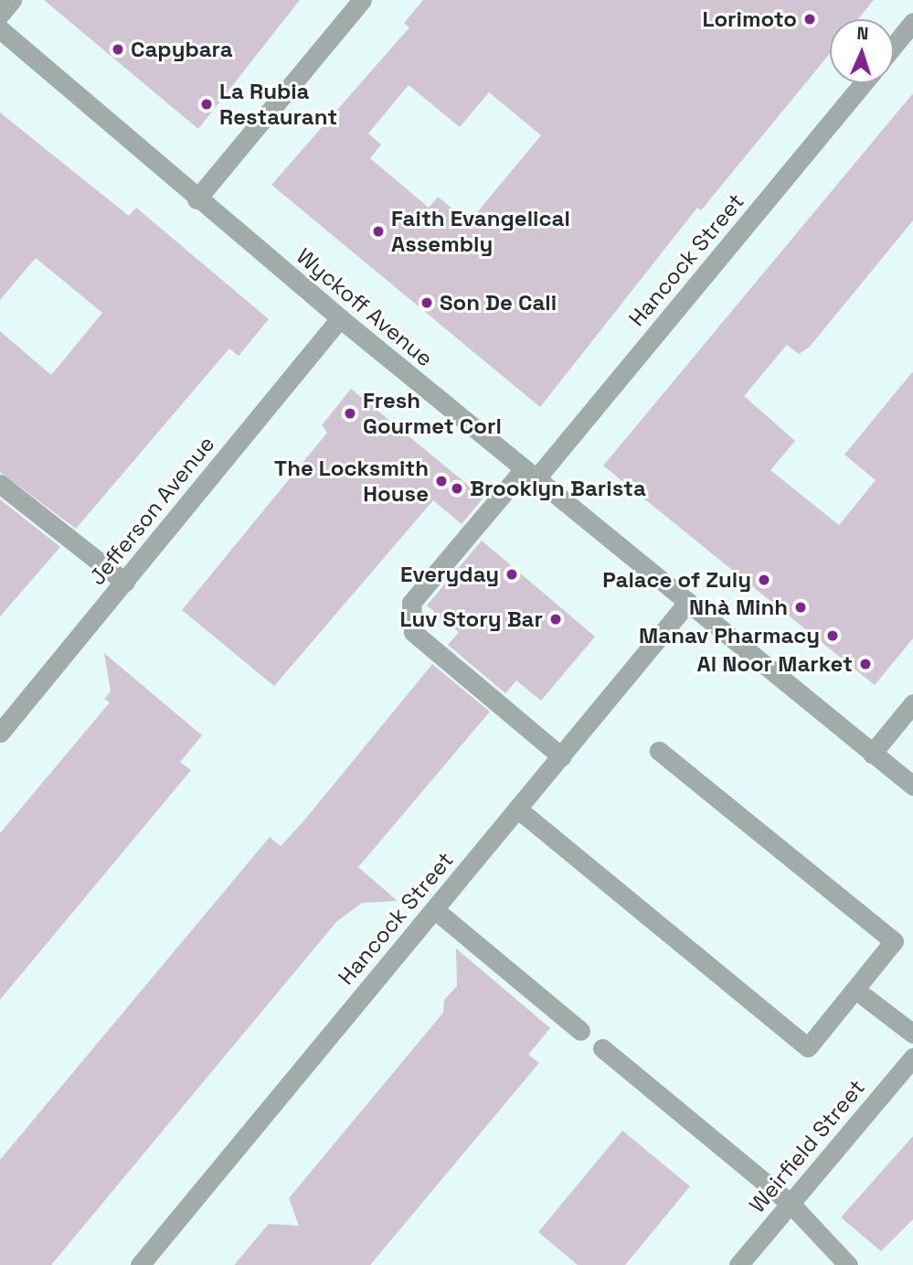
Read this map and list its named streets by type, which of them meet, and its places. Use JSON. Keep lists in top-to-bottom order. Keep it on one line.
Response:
{"streets":{"street":["Hancock Street","Wyckoff Avenue","Jefferson Avenue","Weirfield Street"]},"crossings":[["Hancock Street","Wyckoff Avenue"],["Wyckoff Avenue","Jefferson Avenue"]],"places":["Lorimoto","Capybara","La Rubia Restaurant","Faith Evangelical Assembly","Son De Cali","Fresh Gourmet Corl","The Locksmith House","Brooklyn Barista","Everyday","Palace of Zuly","Nhà Minh","Luv Story Bar","Manav Pharmacy","Al Noor Market"],"north":"top"}
